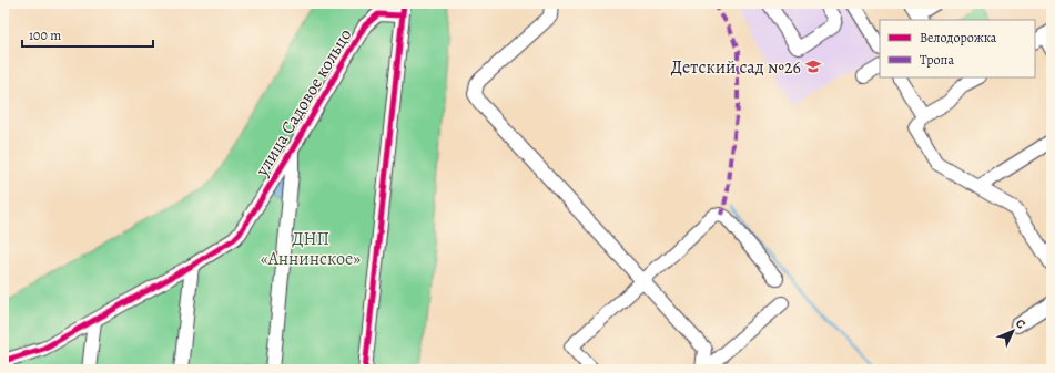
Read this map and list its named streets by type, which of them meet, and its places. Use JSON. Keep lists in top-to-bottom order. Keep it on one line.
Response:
{"streets":{"street":["улица Садовое кольцо"]},"parks":["ДНП «Аннинское»"],"places":{"school or university":["Детский сад №26"]},"legend":["Велодорожка","Тропа"],"scale_bar":"100 m","north":"top right"}
